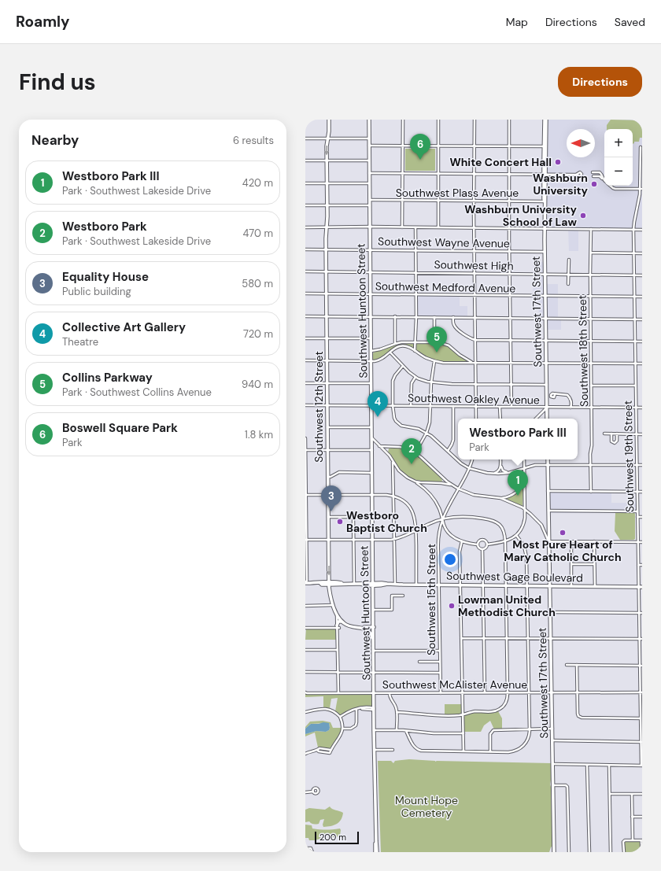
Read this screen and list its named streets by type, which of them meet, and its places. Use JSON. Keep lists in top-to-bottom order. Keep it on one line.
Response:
{"streets":{"main road":["Southwest Huntoon Street","Southwest 17th Street","Southwest 12th Street","Southwest Gage Boulevard"],"street":["Southwest Plass Avenue","Southwest Wayne Avenue","Southwest High","Southwest Medford Avenue","Southwest 18th Street","Southwest Oakley Avenue","Southwest 19th Street","Southwest 15th Street","Southwest McAlister Avenue"]},"crossings":[["Southwest Plass Avenue","Southwest Huntoon Street"],["Southwest Plass Avenue","Southwest 17th Street"],["Southwest Wayne Avenue","Southwest Huntoon Street"],["Southwest Wayne Avenue","Southwest 17th Street"],["Southwest Wayne Avenue","Southwest 12th Street"],["Southwest High","Southwest Huntoon Street"],["Southwest High","Southwest 17th Street"],["Southwest High","Southwest 18th Street"],["Southwest High","Southwest 12th Street"],["Southwest High","Southwest 19th Street"],["Southwest Medford Avenue","Southwest Huntoon Street"],["Southwest Medford Avenue","Southwest 17th Street"],["Southwest Medford Avenue","Southwest 18th Street"],["Southwest Medford Avenue","Southwest 12th Street"],["Southwest Medford Avenue","Southwest 19th Street"],["Southwest Huntoon Street","Southwest Oakley Avenue"],["Southwest Huntoon Street","Southwest Gage Boulevard"],["Southwest Huntoon Street","Southwest McAlister Avenue"],["Southwest 17th Street","Southwest Oakley Avenue"],["Southwest 17th Street","Southwest Gage Boulevard"],["Southwest 17th Street","Southwest McAlister Avenue"],["Southwest 18th Street","Southwest Oakley Avenue"],["Southwest Oakley Avenue","Southwest 12th Street"],["Southwest Oakley Avenue","Southwest 19th Street"],["Southwest 12th Street","Southwest Gage Boulevard"],["Southwest 12th Street","Southwest McAlister Avenue"],["Southwest 19th Street","Southwest Gage Boulevard"],["Southwest 19th Street","Southwest McAlister Avenue"],["Southwest Gage Boulevard","Southwest 15th Street"],["Southwest 15th Street","Southwest McAlister Avenue"]],"parks":["Mount Hope Cemetery"],"places":["White Concert Hall","Washburn University","Washburn University School of Law","Westboro Baptist Church","Most Pure Heart of Mary Catholic Church","Lowman United Methodist Church"],"scale_bar":"200 m","north":"left","page":{"header":"Roamly","nav":["Map","Directions","Saved"],"buttons":"Directions","title":"Find us","heading":["Nearby","6 results"],"map_buttons":["+","−"],"pins":["6","5","4","2","1","3"],"list":[{"mark":"1","name":"Westboro Park III","note":"Park · Southwest Lakeside Drive","value":"420 m"},{"mark":"2","name":"Westboro Park","note":"Park · Southwest Lakeside Drive","value":"470 m"},{"mark":"3","name":"Equality House","note":"Public building","value":"580 m"},{"mark":"4","name":"Collective Art Gallery","note":"Theatre","value":"720 m"},{"mark":"5","name":"Collins Parkway","note":"Park · Southwest Collins Avenue","value":"940 m"},{"mark":"6","name":"Boswell Square Park","note":"Park","value":"1.8 km"}],"popup":["Westboro Park III","Park"],"scale":"200 m"}}
